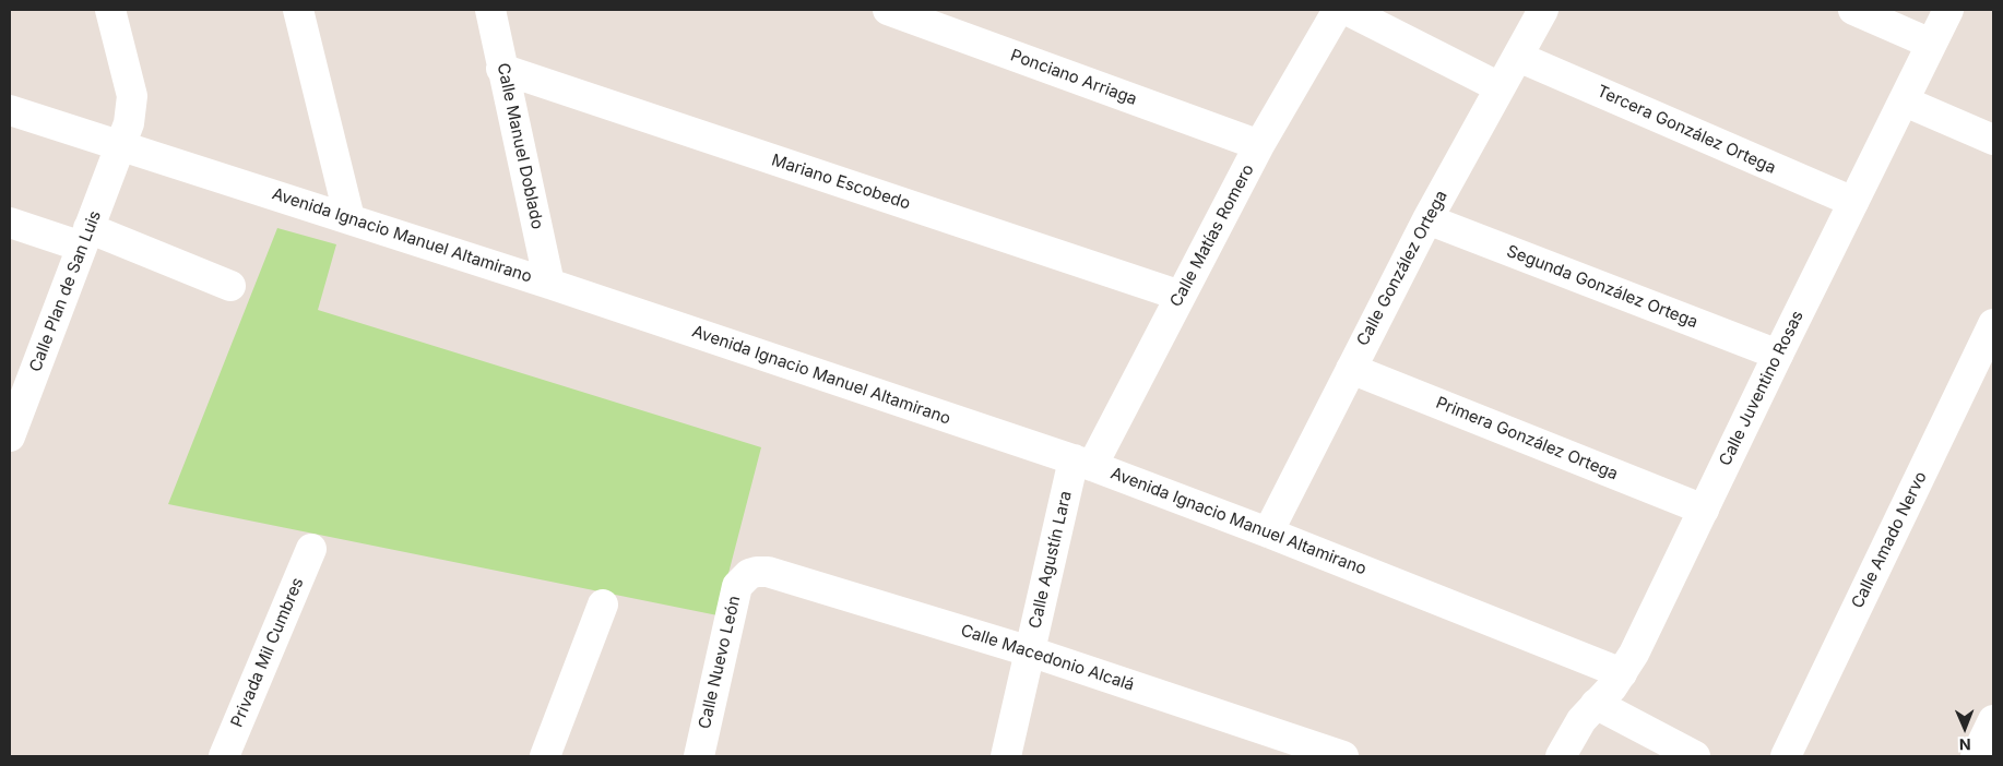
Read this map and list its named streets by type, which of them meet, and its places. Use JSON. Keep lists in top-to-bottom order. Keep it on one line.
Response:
{"streets":{"street":["Ponciano Arriaga","Tercera González Ortega","Calle Manuel Doblado","Mariano Escobedo","Avenida Ignacio Manuel Altamirano","Calle Matías Romero","Calle González Ortega","Segunda González Ortega","Calle Plan de San Luis","Calle Juventino Rosas","Primera González Ortega","Calle Amado Nervo","Calle Agustín Lara","Privada Mil Cumbres","Calle Macedonio Alcalá","Calle Nuevo León"]},"crossings":[["Ponciano Arriaga","Calle Matías Romero"],["Tercera González Ortega","Calle González Ortega"],["Tercera González Ortega","Calle Juventino Rosas"],["Calle Manuel Doblado","Mariano Escobedo"],["Calle Manuel Doblado","Avenida Ignacio Manuel Altamirano"],["Mariano Escobedo","Calle Matías Romero"],["Avenida Ignacio Manuel Altamirano","Calle Matías Romero"],["Avenida Ignacio Manuel Altamirano","Calle González Ortega"],["Avenida Ignacio Manuel Altamirano","Calle Plan de San Luis"],["Avenida Ignacio Manuel Altamirano","Calle Juventino Rosas"],["Avenida Ignacio Manuel Altamirano","Calle Agustín Lara"],["Calle Matías Romero","Calle Agustín Lara"],["Calle González Ortega","Segunda González Ortega"],["Calle González Ortega","Primera González Ortega"],["Segunda González Ortega","Calle Juventino Rosas"],["Calle Juventino Rosas","Primera González Ortega"],["Calle Agustín Lara","Calle Macedonio Alcalá"],["Calle Macedonio Alcalá","Calle Nuevo León"]],"north":"bottom"}
